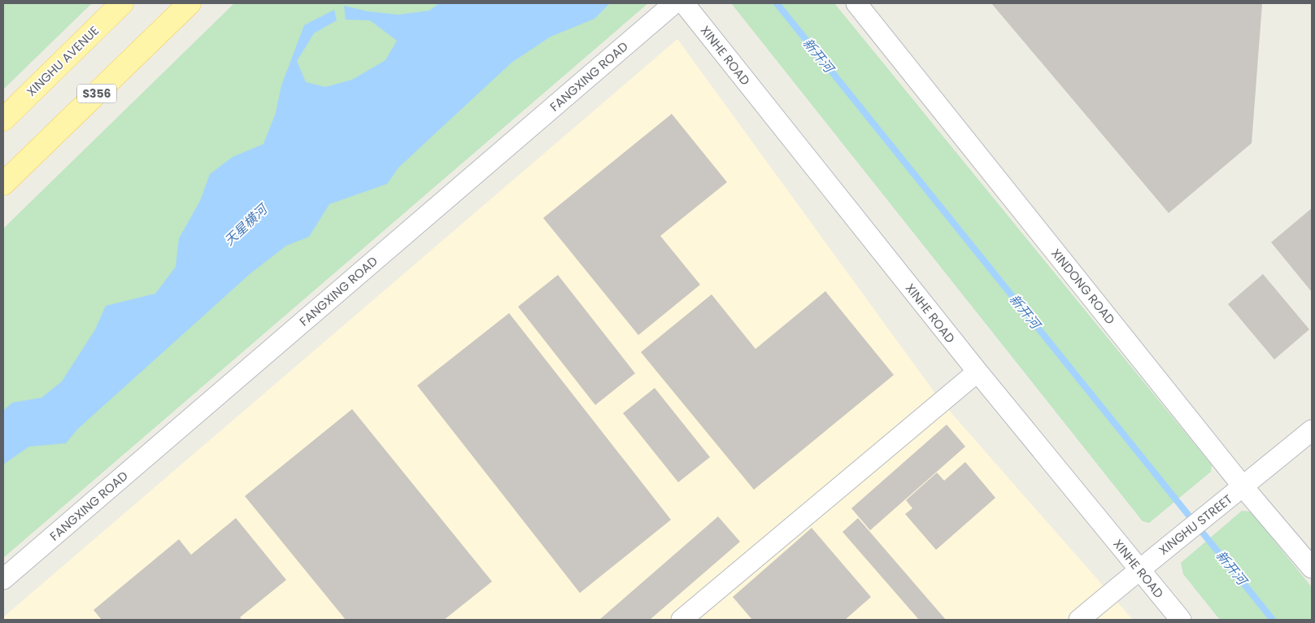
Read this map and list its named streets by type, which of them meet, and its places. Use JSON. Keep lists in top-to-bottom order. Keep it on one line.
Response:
{"streets":{"main road":["XINGHU AVENUE","S356"],"street":["XINHE ROAD","FANGXING ROAD","XINDONG ROAD","XINGHU STREET"]},"crossings":[["XINHE ROAD","XINGHU STREET"],["XINDONG ROAD","XINGHU STREET"]],"water":["新开河","天星横河"]}
